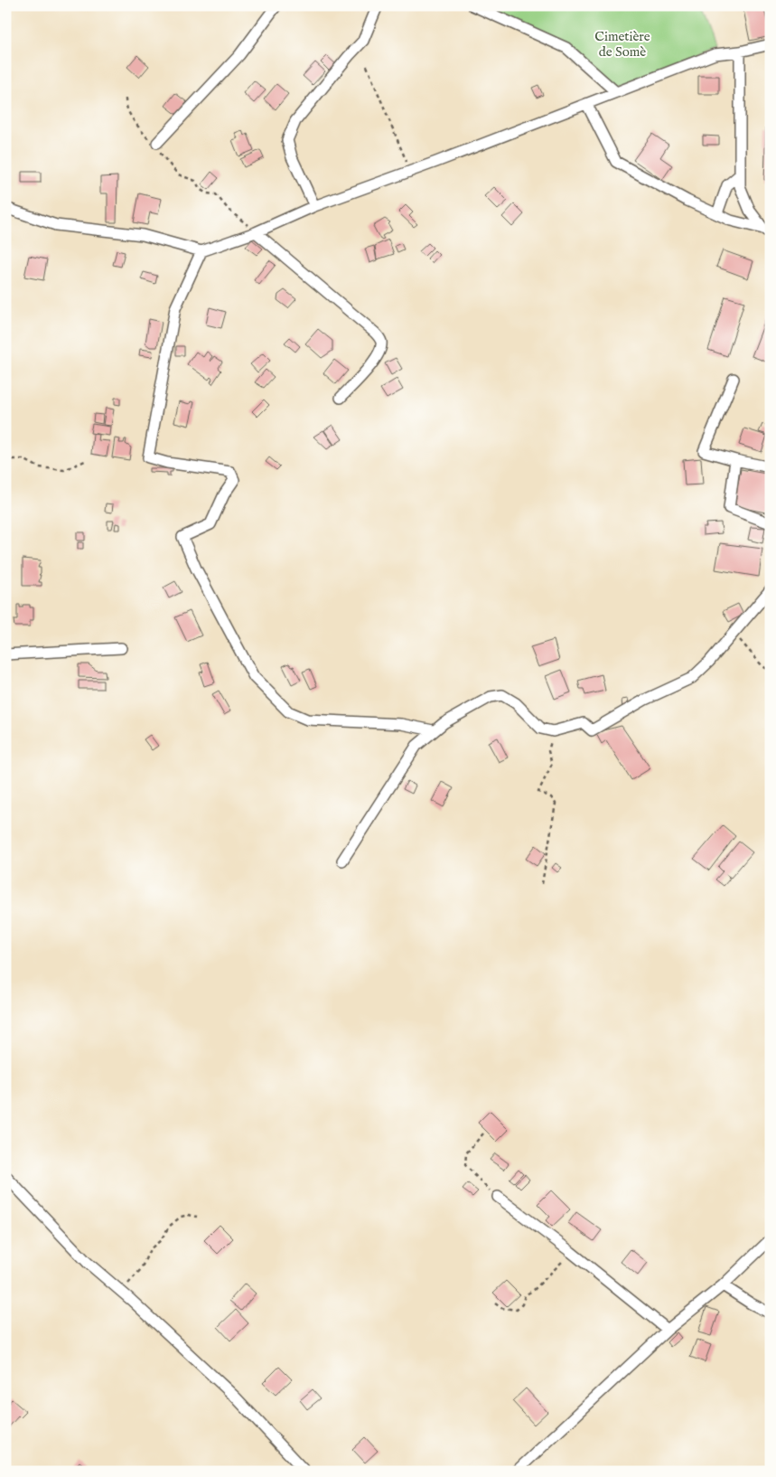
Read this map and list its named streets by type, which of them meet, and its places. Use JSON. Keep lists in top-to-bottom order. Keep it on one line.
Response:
{"parks":["Cimetière de Somè"]}
